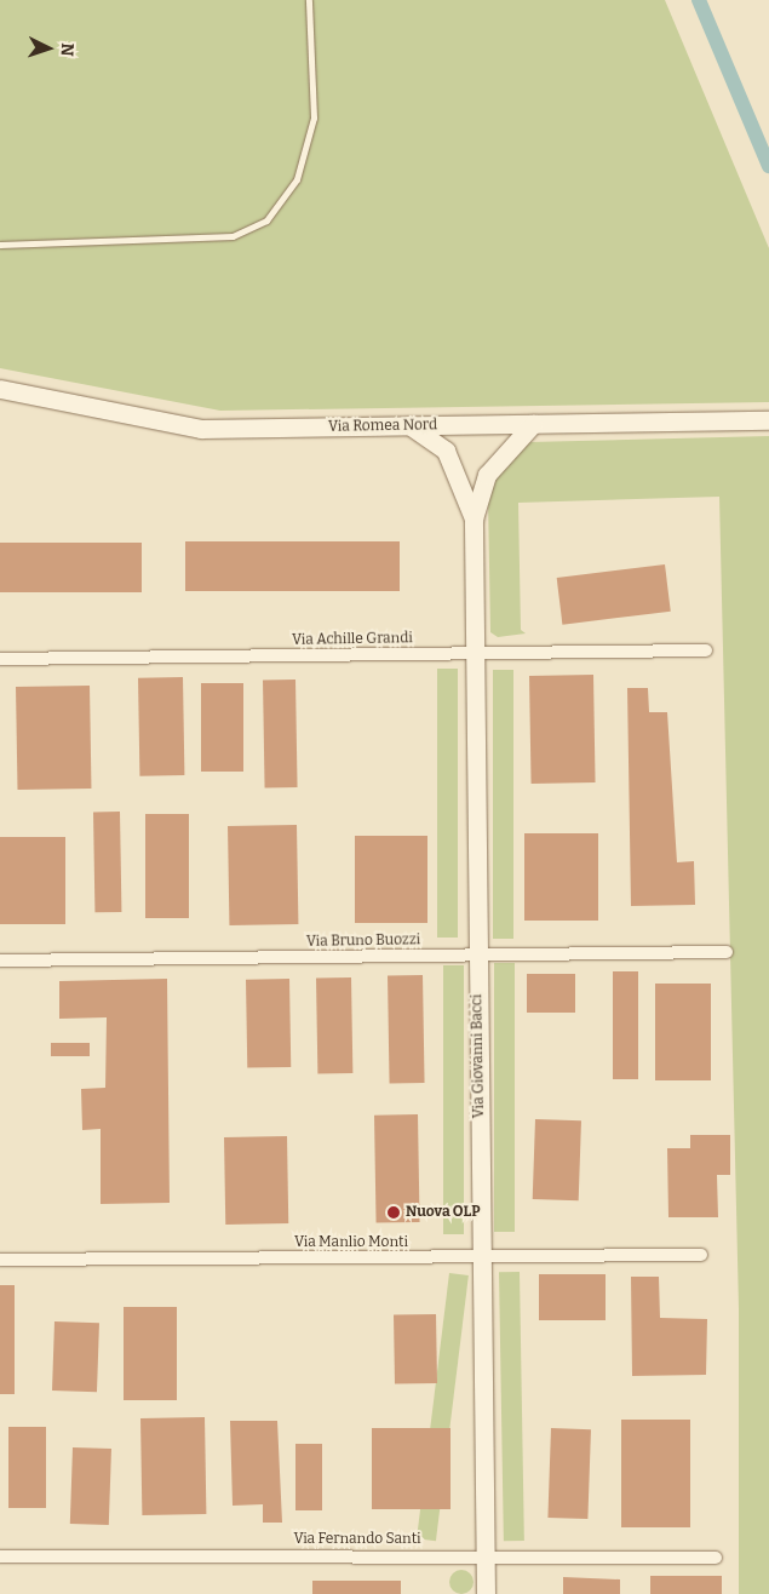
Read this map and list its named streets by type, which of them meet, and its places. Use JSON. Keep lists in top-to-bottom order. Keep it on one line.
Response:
{"streets":{"main road":["Via Romea Nord","Via Giovanni Bacci"],"street":["Via Achille Grandi","Via Bruno Buozzi","Via Manlio Monti","Via Fernando Santi"]},"crossings":[["Via Romea Nord","Via Giovanni Bacci"],["Via Achille Grandi","Via Giovanni Bacci"],["Via Bruno Buozzi","Via Giovanni Bacci"],["Via Giovanni Bacci","Via Manlio Monti"],["Via Giovanni Bacci","Via Fernando Santi"]],"places":["Nuova OLP"],"north":"right"}
